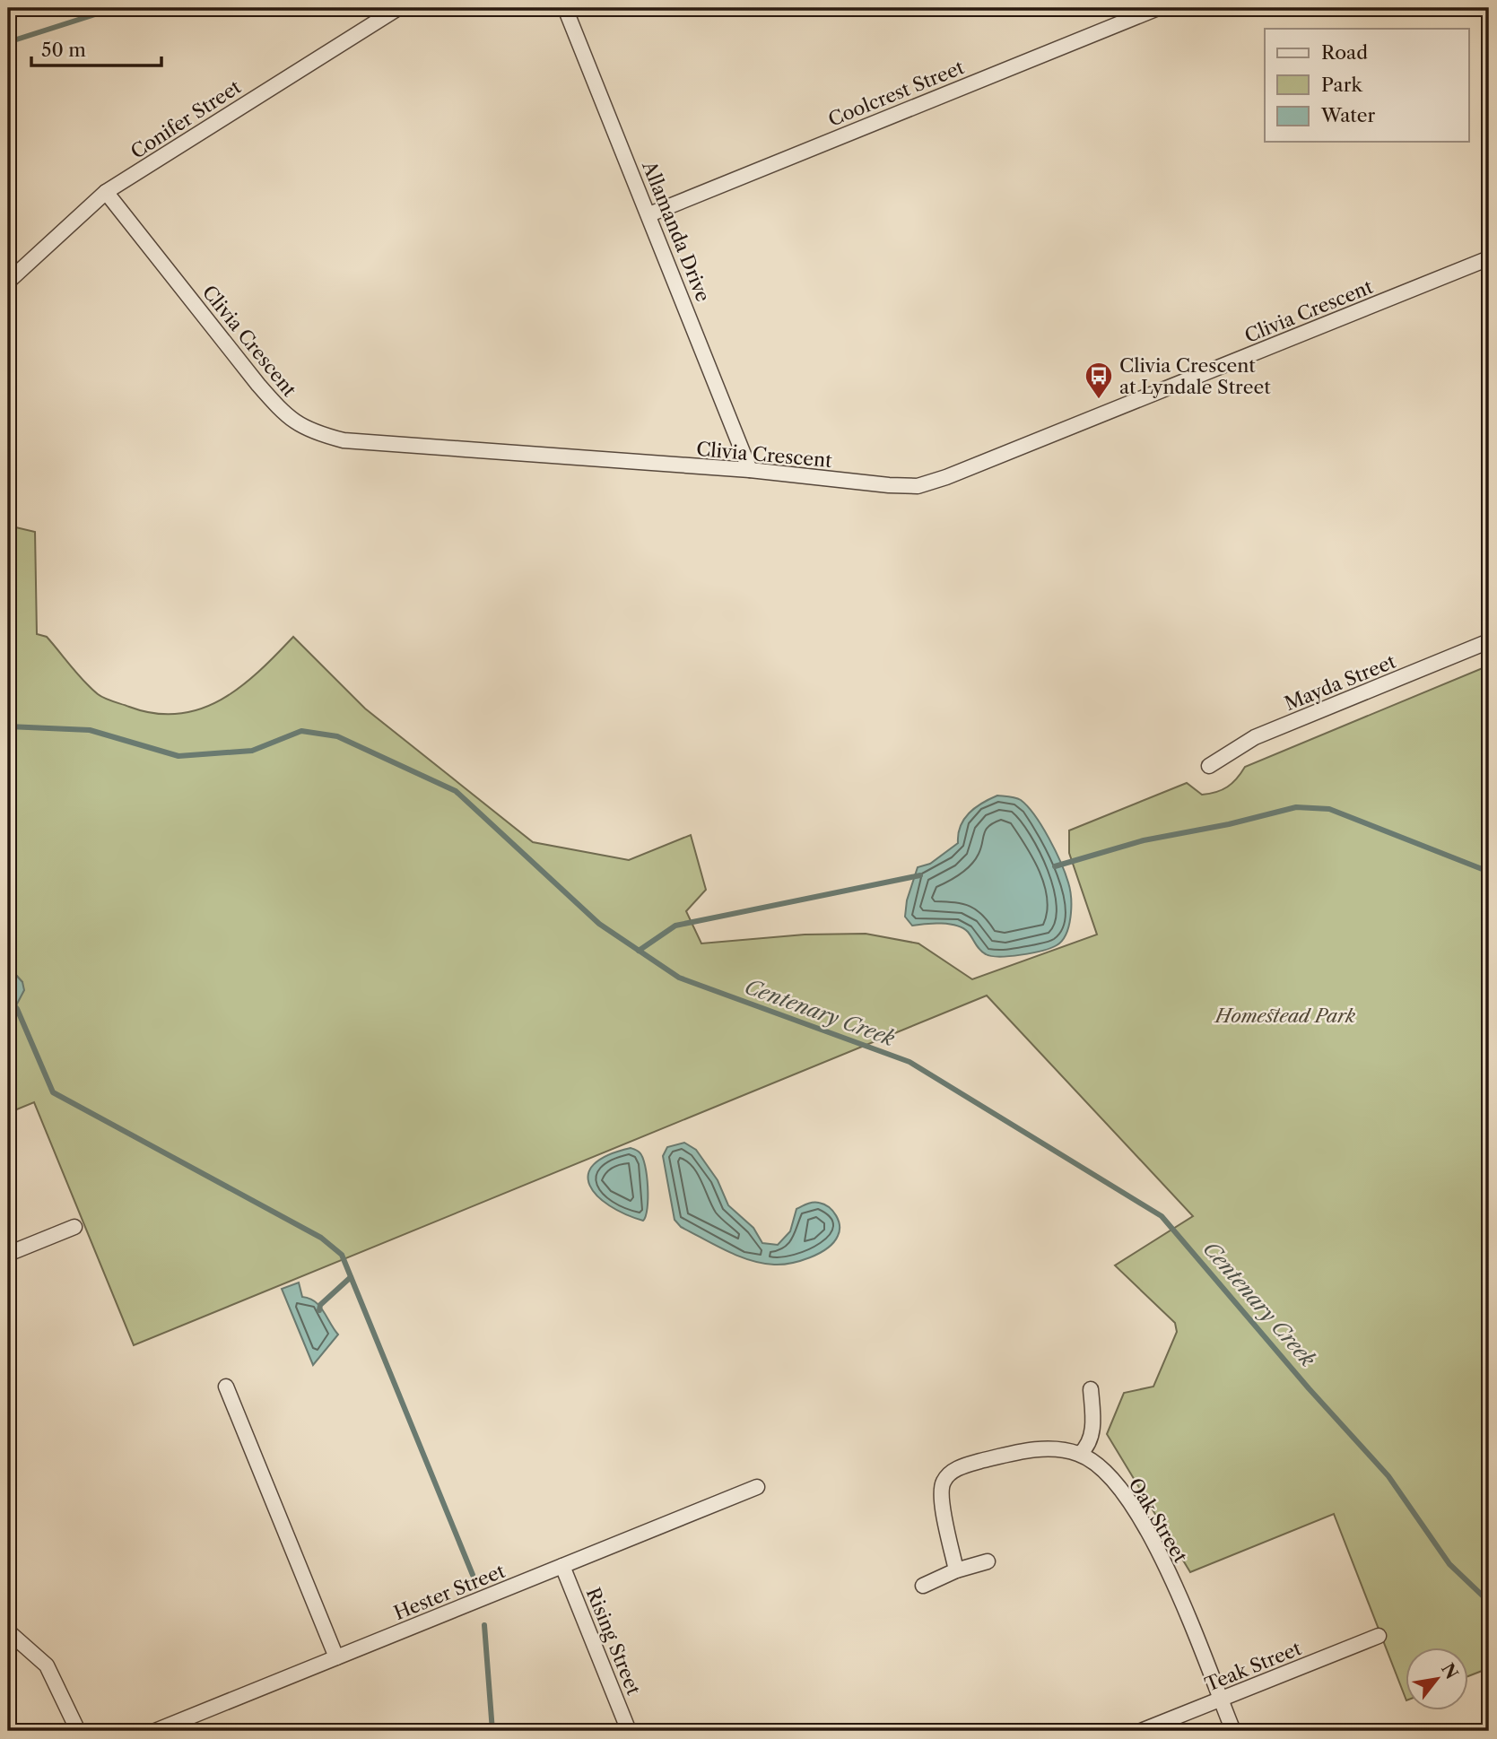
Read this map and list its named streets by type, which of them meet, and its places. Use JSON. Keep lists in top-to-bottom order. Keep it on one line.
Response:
{"streets":{"street":["Coolcrest Street","Conifer Street","Allamanda Drive","Clivia Crescent","Mayda Street","Oak Street","Hester Street","Rising Street","Teak Street"]},"crossings":[["Coolcrest Street","Allamanda Drive"],["Conifer Street","Clivia Crescent"],["Allamanda Drive","Clivia Crescent"],["Oak Street","Teak Street"],["Hester Street","Rising Street"]],"water":["Centenary Creek"],"parks":["Homestead Park"],"places":{"bus stop":["Clivia Crescent at Lyndale Street"]},"legend":["Road","Park","Water"],"scale_bar":"50 m","north":"top right"}
